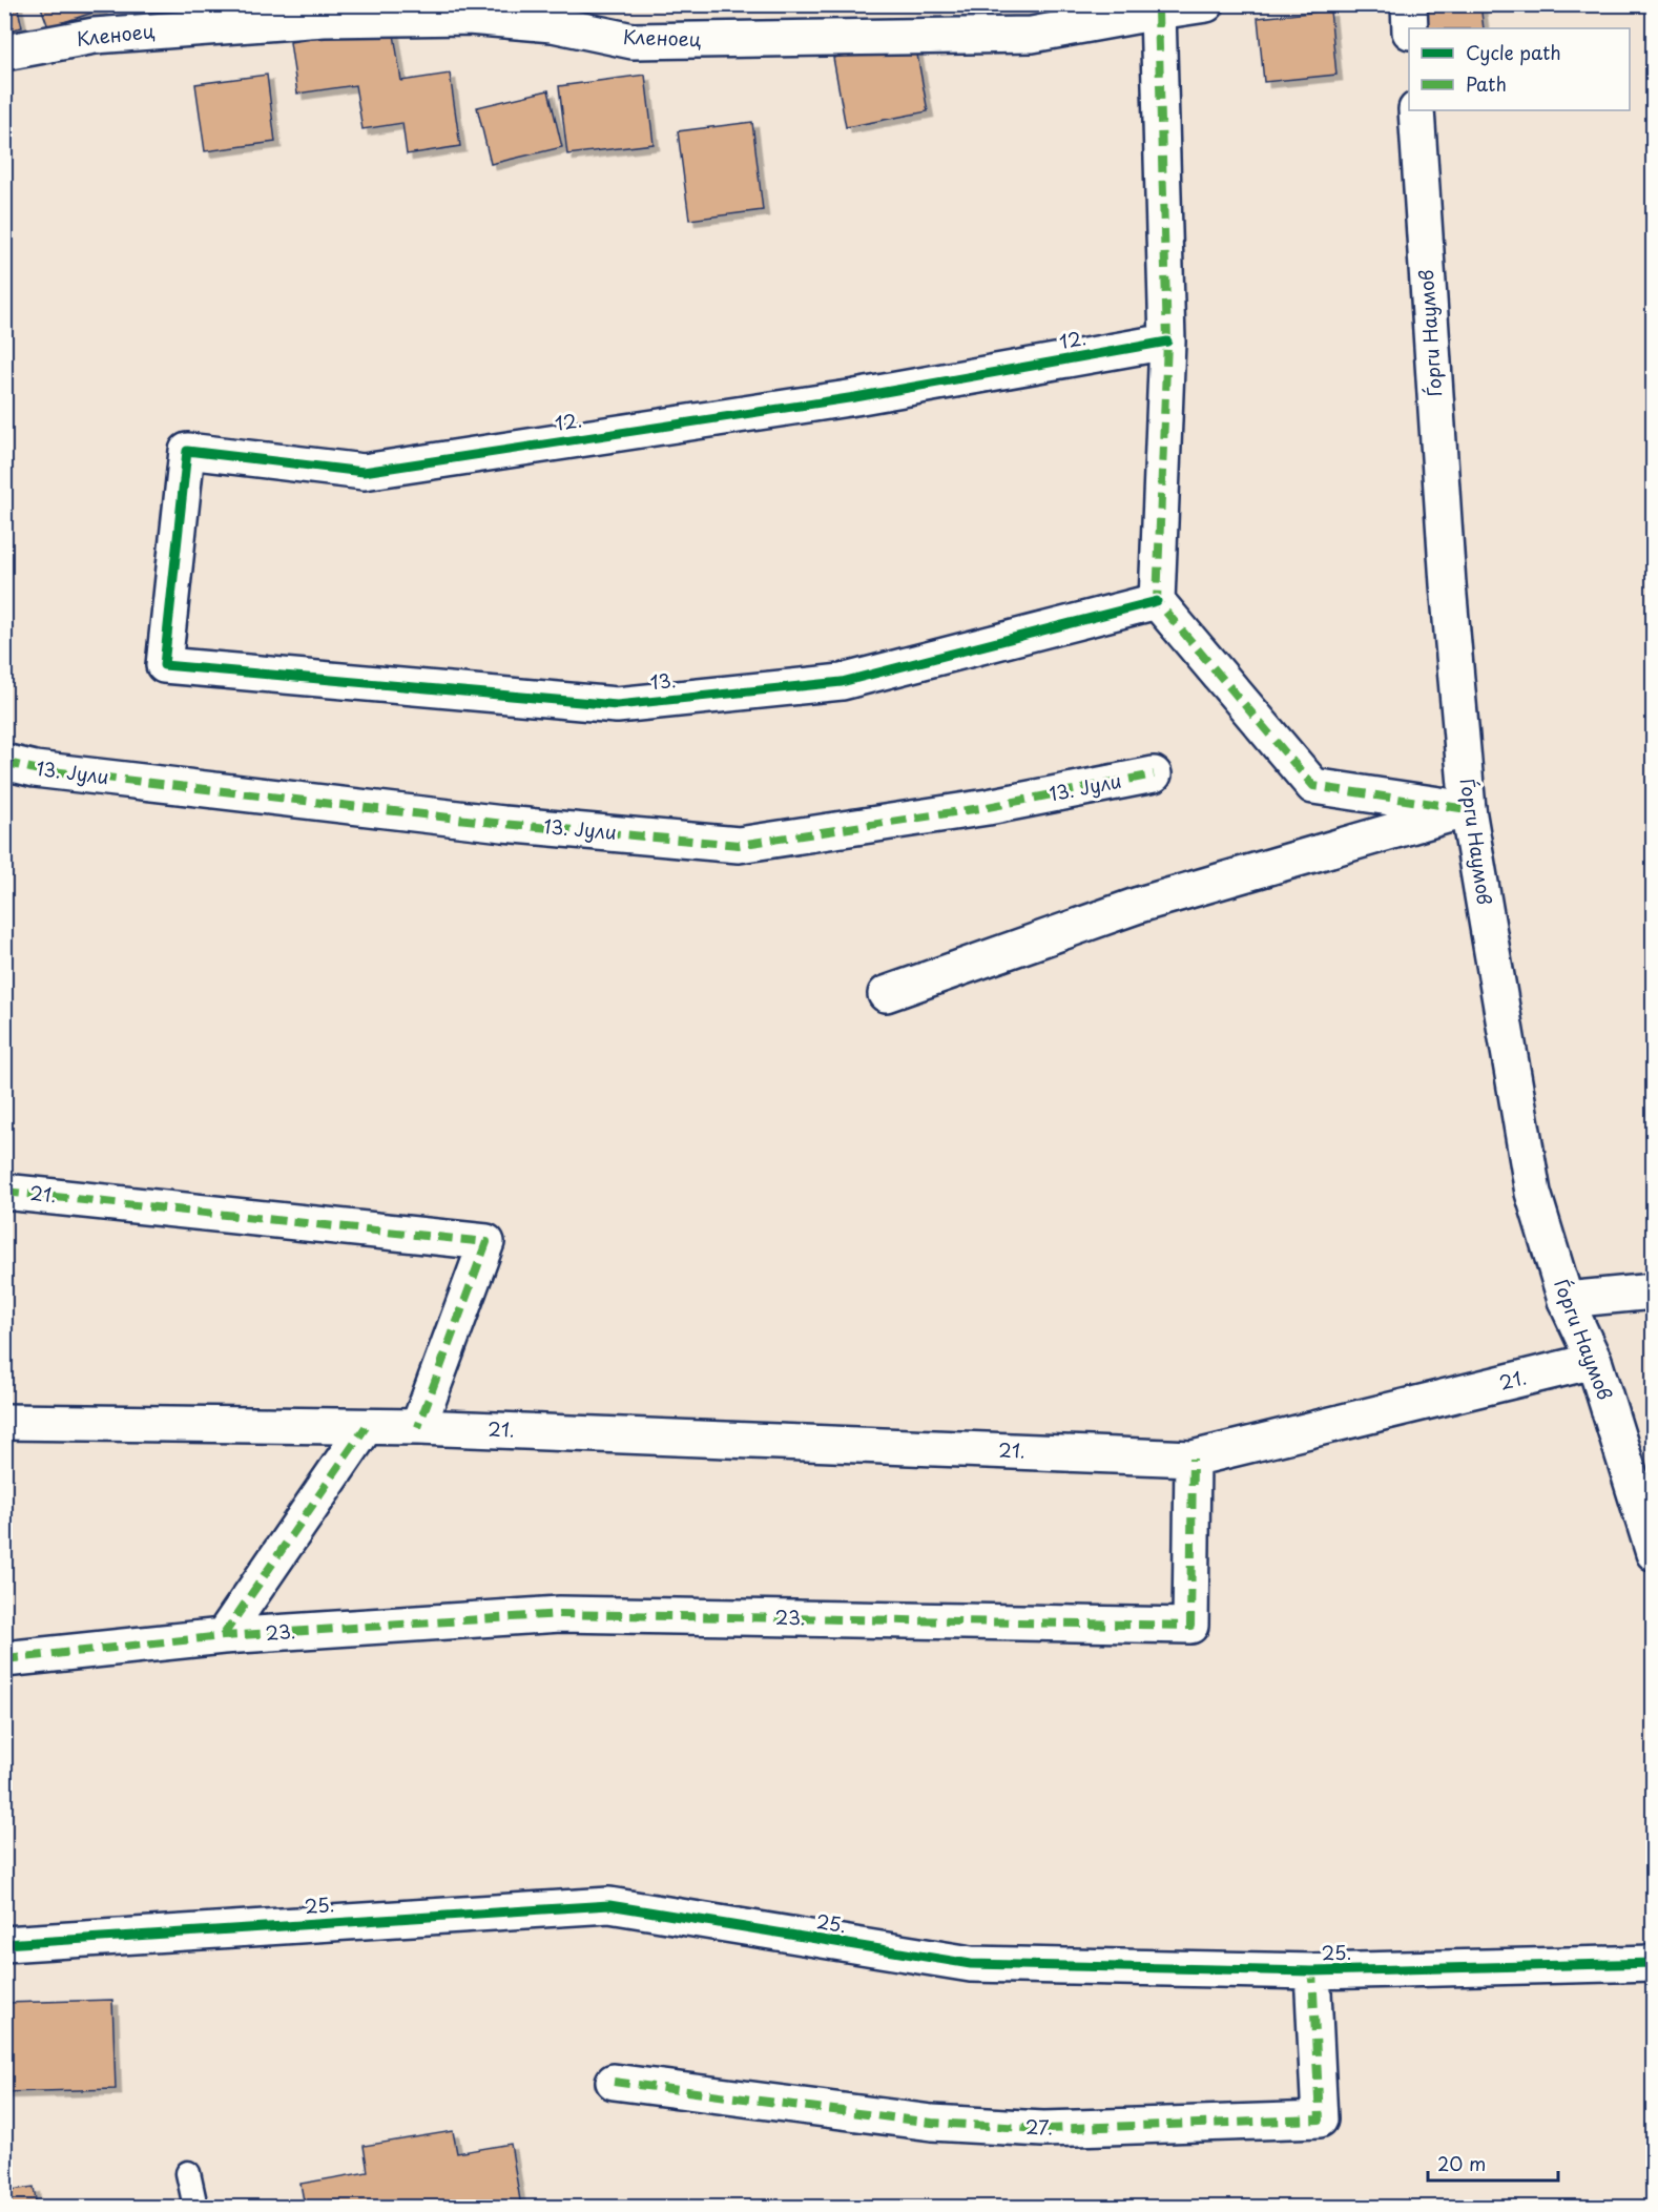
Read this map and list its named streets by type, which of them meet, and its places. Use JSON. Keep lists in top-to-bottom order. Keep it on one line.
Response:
{"streets":{"street":["Кленоец","Ѓорги Наумов","12.","13.","13. Јули","21.","23.","25.","27."]},"crossings":[["Ѓорги Наумов","21."],["12.","13."],["21.","23."],["25.","27."]],"legend":["Cycle path","Path"],"scale_bar":"20 m"}
